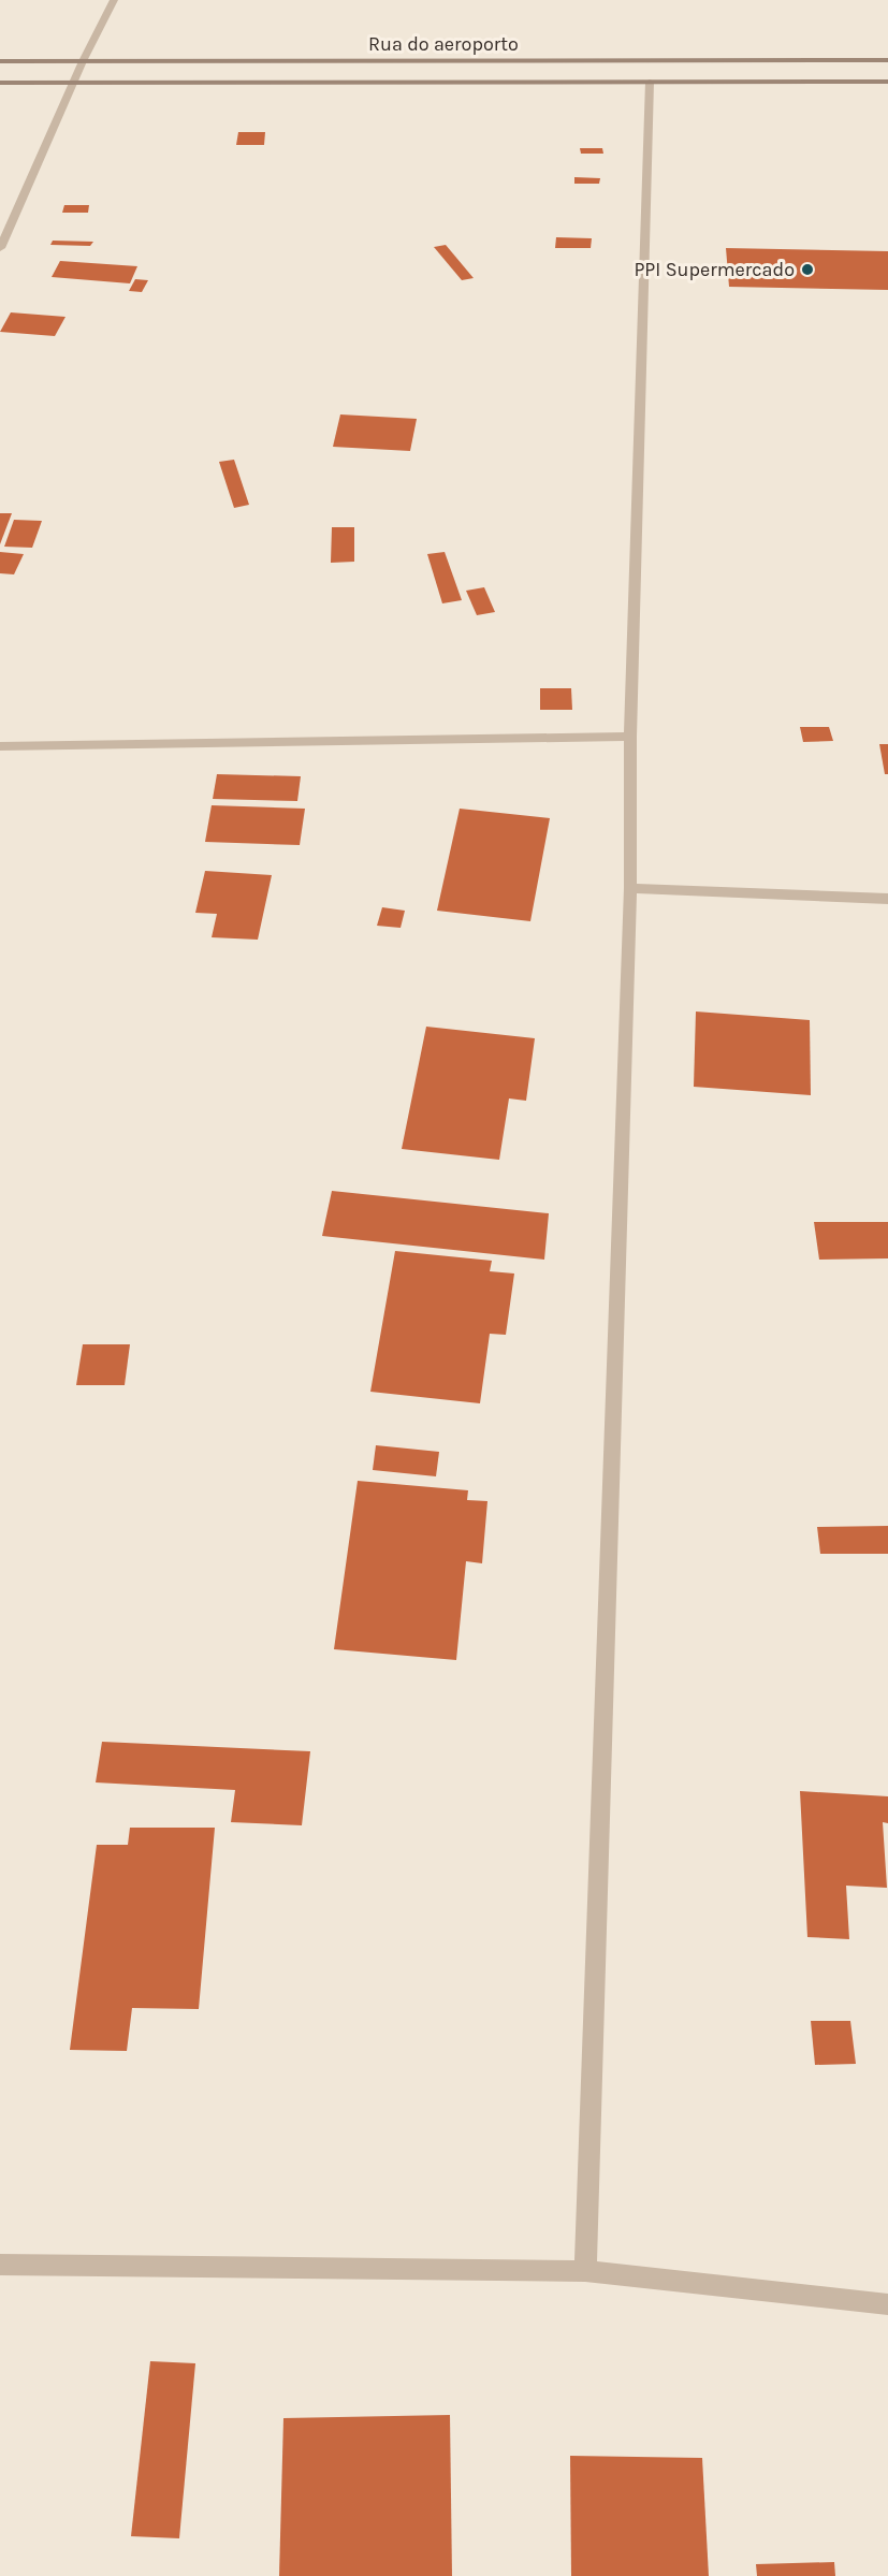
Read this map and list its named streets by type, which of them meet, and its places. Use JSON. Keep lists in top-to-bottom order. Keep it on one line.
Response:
{"streets":{"main road":["Rua do aeroporto"]},"places":["PPI Supermercado"]}
